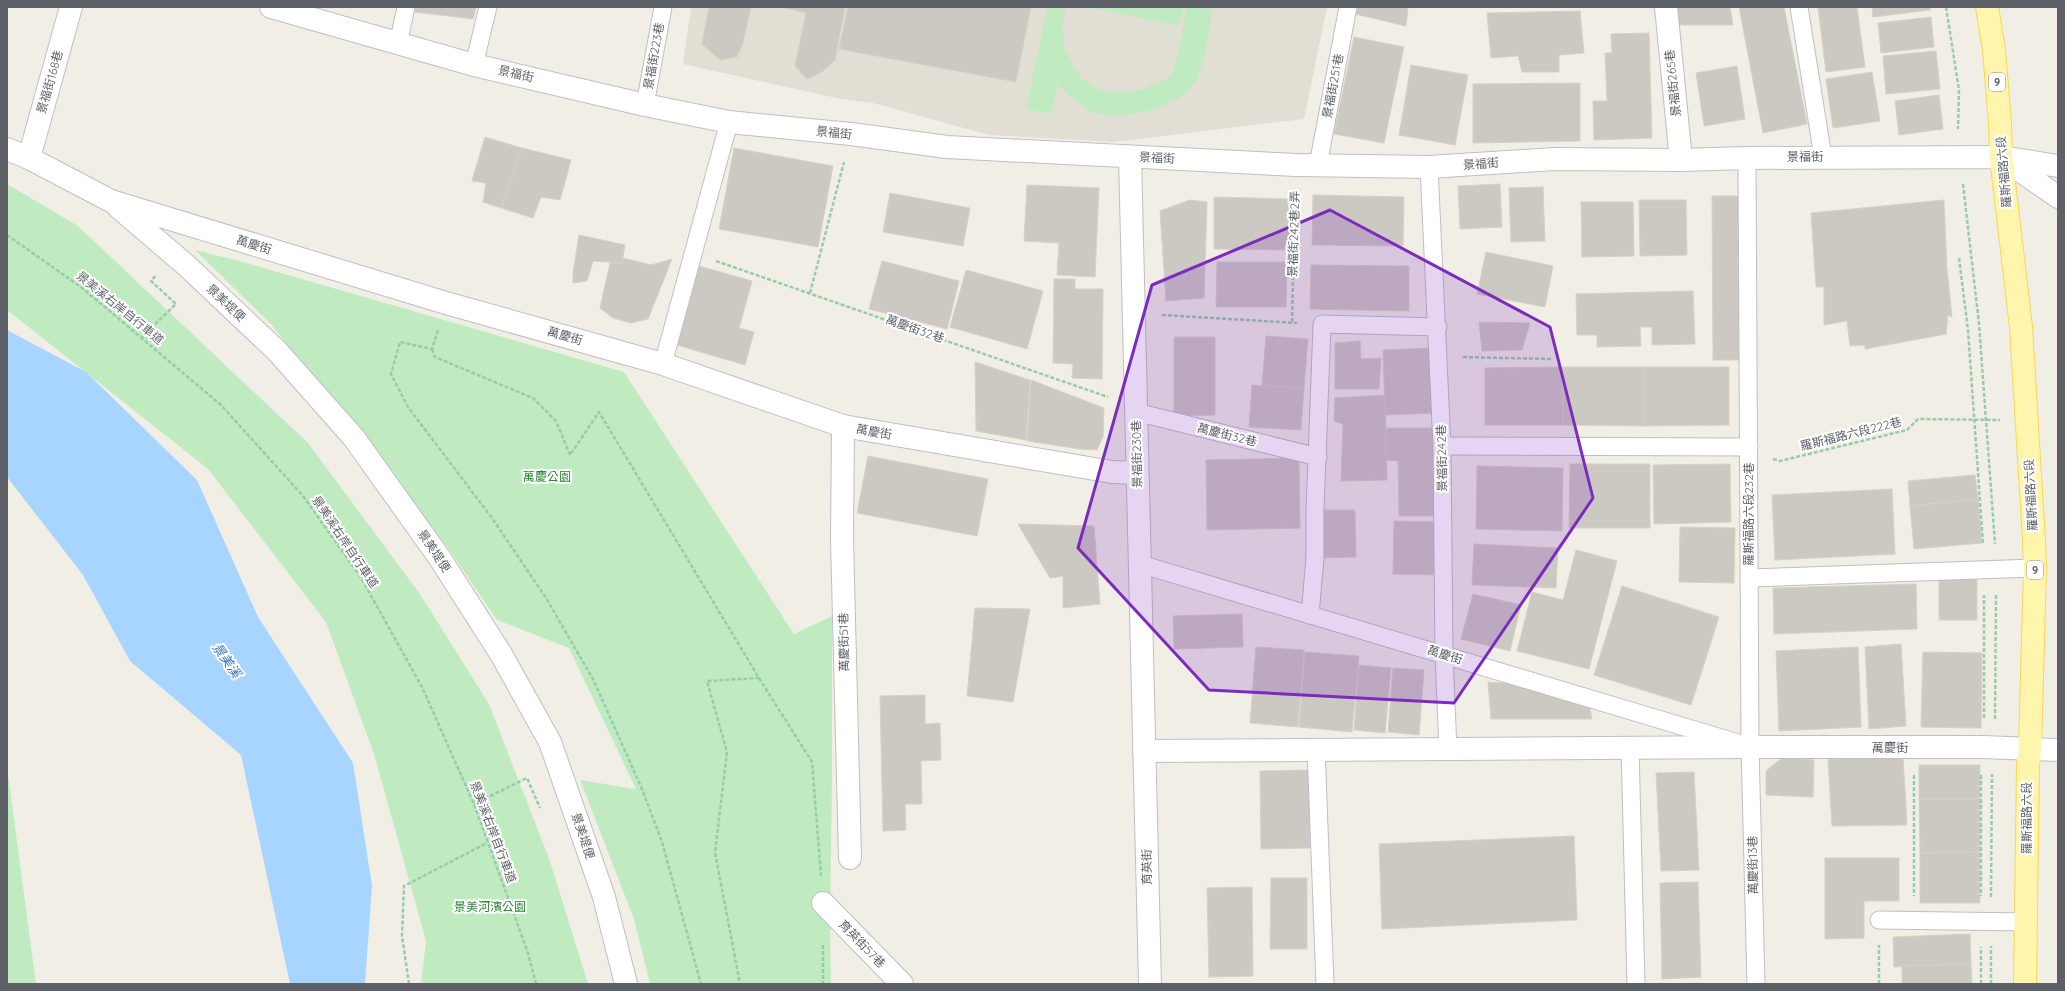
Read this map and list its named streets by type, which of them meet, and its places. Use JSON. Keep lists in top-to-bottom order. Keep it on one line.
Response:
{"streets":{"main road":["9","羅斯福路六段"],"street":["景福街","景福街168巷","景福街265巷","萬慶街","景美堤便","景福街230巷","萬慶街51巷","育英街","育英街57巷"],"lane":["景福街223巷","景福街251巷","萬慶街32巷","景福街242巷","羅斯福路六段232巷","萬慶街13巷"],"path":["景福街242巷2弄","景美溪右岸自行車道","羅斯福路六段222巷"]},"crossings":[["景福街223巷","景福街"],["景福街","景福街265巷"],["景福街","景福街251巷"],["景福街","羅斯福路六段"],["景福街","景福街242巷2弄"],["景福街","景福街230巷"],["景福街","景福街242巷"],["景福街168巷","萬慶街"],["羅斯福路六段","萬慶街"],["羅斯福路六段","羅斯福路六段222巷"],["羅斯福路六段","羅斯福路六段232巷"],["萬慶街","景美堤便"],["萬慶街","景福街230巷"],["萬慶街","景福街242巷"],["萬慶街","萬慶街51巷"],["萬慶街","萬慶街13巷"],["萬慶街","育英街"],["萬慶街32巷","景福街230巷"],["羅斯福路六段222巷","羅斯福路六段232巷"],["景福街230巷","育英街"],["景福街242巷","羅斯福路六段232巷"],["羅斯福路六段232巷","萬慶街13巷"]],"water":["景美溪"],"parks":["萬慶公園","景美河濱公園"]}
